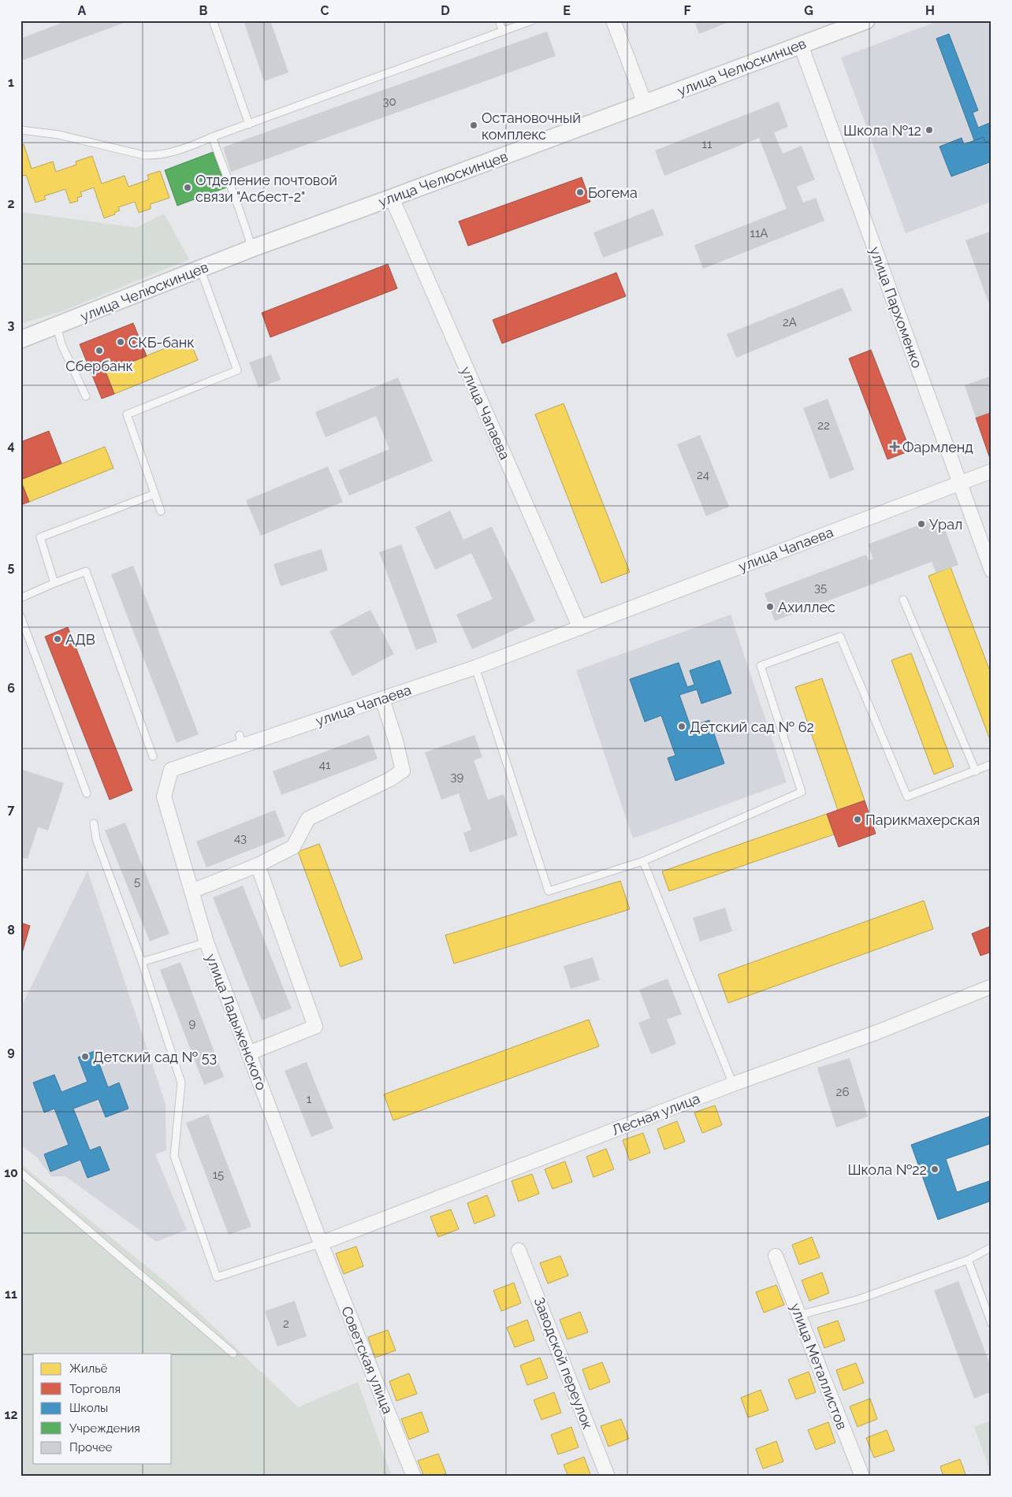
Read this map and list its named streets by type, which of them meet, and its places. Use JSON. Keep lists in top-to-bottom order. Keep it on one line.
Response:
{"streets":{"street":["улица Челюскинцев","улица Пархоменко","улица Чапаева","улица Ладыженского","Лесная улица","Советская улица","Заводской переулок","улица Металлистов"]},"crossings":[["улица Челюскинцев","улица Пархоменко"],["улица Челюскинцев","улица Чапаева"],["улица Пархоменко","улица Чапаева"],["улица Чапаева","улица Ладыженского"],["улица Ладыженского","Лесная улица"],["улица Ладыженского","Советская улица"],["Лесная улица","Советская улица"]],"places":{"other":["Остановочный комплекс","Школа №12","Отделение почтовой связи \"Асбест-2\"","Богема","СКБ-банк","Сбербанк","Урал","Ахиллес","АДВ","Детский сад № 62","Парикмахерская","Детский сад № 53","Школа №22"],"health":["Фармленд"]},"house_numbers":["30","11","11А","2А","22","24","35","41","39","43","5","9","26","1","15","2"],"legend":["Жильё","Торговля","Школы","Учреждения","Прочее"],"grid":{"columns":["A","B","C","D","E","F","G","H"],"rows":["1","2","3","4","5","6","7","8","9","10","11","12"]}}
